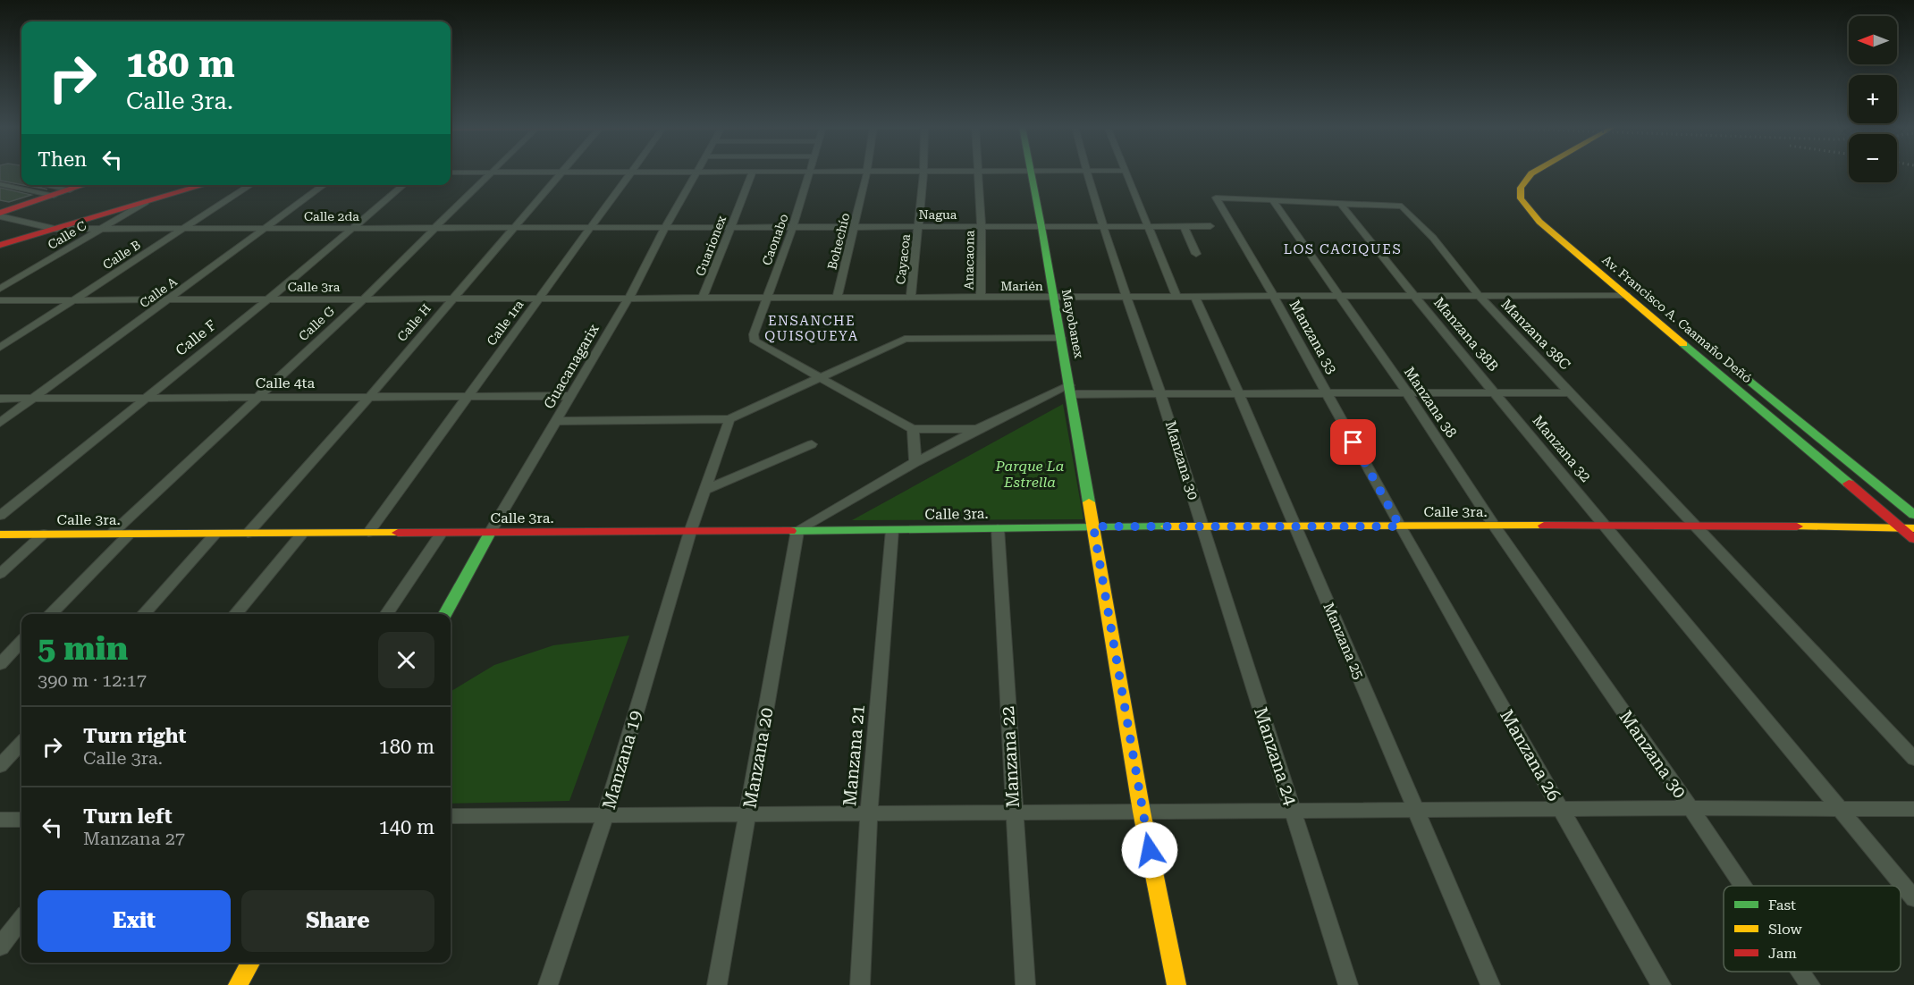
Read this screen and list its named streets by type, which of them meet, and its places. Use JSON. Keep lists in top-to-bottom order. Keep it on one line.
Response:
{"streets":{"main road":["Av. Francisco A. Caamaño Deñó","Mayobanex","Guacanagarix","Calle 3ra."],"street":["Nagua","Calle 2da","Calle C","Caonabo","Bohechío","Guarionex","Calle B","Cayacoa","Anacaona","Marién","Calle 3ra","Calle A","Calle H","Calle 1ra","Calle G","Manzana 38B","Manzana 38C","Manzana 33","Calle F","Calle 4ta","Manzana 38","Manzana 32","Manzana 30","Manzana 25","Manzana 21","Manzana 26","Manzana 24","Manzana 22","Manzana 20","Manzana 19"]},"crossings":[["Nagua","Calle 2da"],["Nagua","Caonabo"],["Nagua","Bohechío"],["Nagua","Guarionex"],["Nagua","Cayacoa"],["Nagua","Anacaona"],["Nagua","Mayobanex"],["Nagua","Guacanagarix"],["Nagua","Manzana 30"],["Calle 2da","Calle C"],["Calle 2da","Calle B"],["Calle 2da","Calle A"],["Calle 2da","Calle H"],["Calle 2da","Calle 1ra"],["Calle 2da","Calle G"],["Calle 2da","Calle F"],["Calle 2da","Guacanagarix"],["Caonabo","Marién"],["Bohechío","Marién"],["Guarionex","Marién"],["Calle B","Calle 3ra"],["Cayacoa","Marién"],["Anacaona","Marién"],["Marién","Calle 3ra"],["Marién","Av. Francisco A. Caamaño Deñó"],["Marién","Mayobanex"],["Marién","Manzana 38B"],["Marién","Manzana 38C"],["Marién","Manzana 33"],["Marién","Guacanagarix"],["Marién","Manzana 38"],["Marién","Manzana 30"],["Marién","Manzana 25"],["Calle 3ra","Calle A"],["Calle 3ra","Calle H"],["Calle 3ra","Calle 1ra"],["Calle 3ra","Calle G"],["Calle 3ra","Calle F"],["Calle 3ra","Guacanagarix"],["Calle A","Calle 4ta"],["Av. Francisco A. Caamaño Deñó","Calle 3ra."],["Calle H","Calle 4ta"],["Calle H","Calle 3ra."],["Calle 1ra","Calle 4ta"],["Calle 1ra","Calle 3ra."],["Calle G","Calle 4ta"],["Calle G","Calle 3ra."],["Mayobanex","Calle 3ra."],["Manzana 38B","Manzana 38C"],["Manzana 38B","Manzana 32"],["Manzana 38C","Manzana 33"],["Manzana 38C","Manzana 38"],["Manzana 38C","Calle 3ra."],["Manzana 33","Manzana 38"],["Manzana 33","Calle 3ra."],["Manzana 33","Manzana 26"],["Calle F","Calle 4ta"],["Guacanagarix","Calle 4ta"],["Guacanagarix","Calle 3ra."],["Manzana 38","Manzana 30"],["Manzana 38","Calle 3ra."],["Manzana 32","Calle 3ra."],["Manzana 30","Calle 3ra."],["Manzana 30","Manzana 24"],["Calle 3ra.","Manzana 25"],["Calle 3ra.","Manzana 21"],["Calle 3ra.","Manzana 26"],["Calle 3ra.","Manzana 24"],["Calle 3ra.","Manzana 22"],["Calle 3ra.","Manzana 20"],["Calle 3ra.","Manzana 19"]],"districts":["LOS CACIQUES","ENSANCHE QUISQUEYA"],"parks":["Parque La Estrella"],"legend":["Fast","Slow","Jam"],"north":"left","page":{"map_buttons":["+","−"],"turn":["180 m","Calle 3ra."],"then":"Then","heading":["5 min","390 m · 12:17"],"list":[{"name":"Turn right","note":"Calle 3ra.","value":"180 m"},{"name":"Turn left","note":"Manzana 27","value":"140 m"}],"buttons":["Exit","Share"]}}
